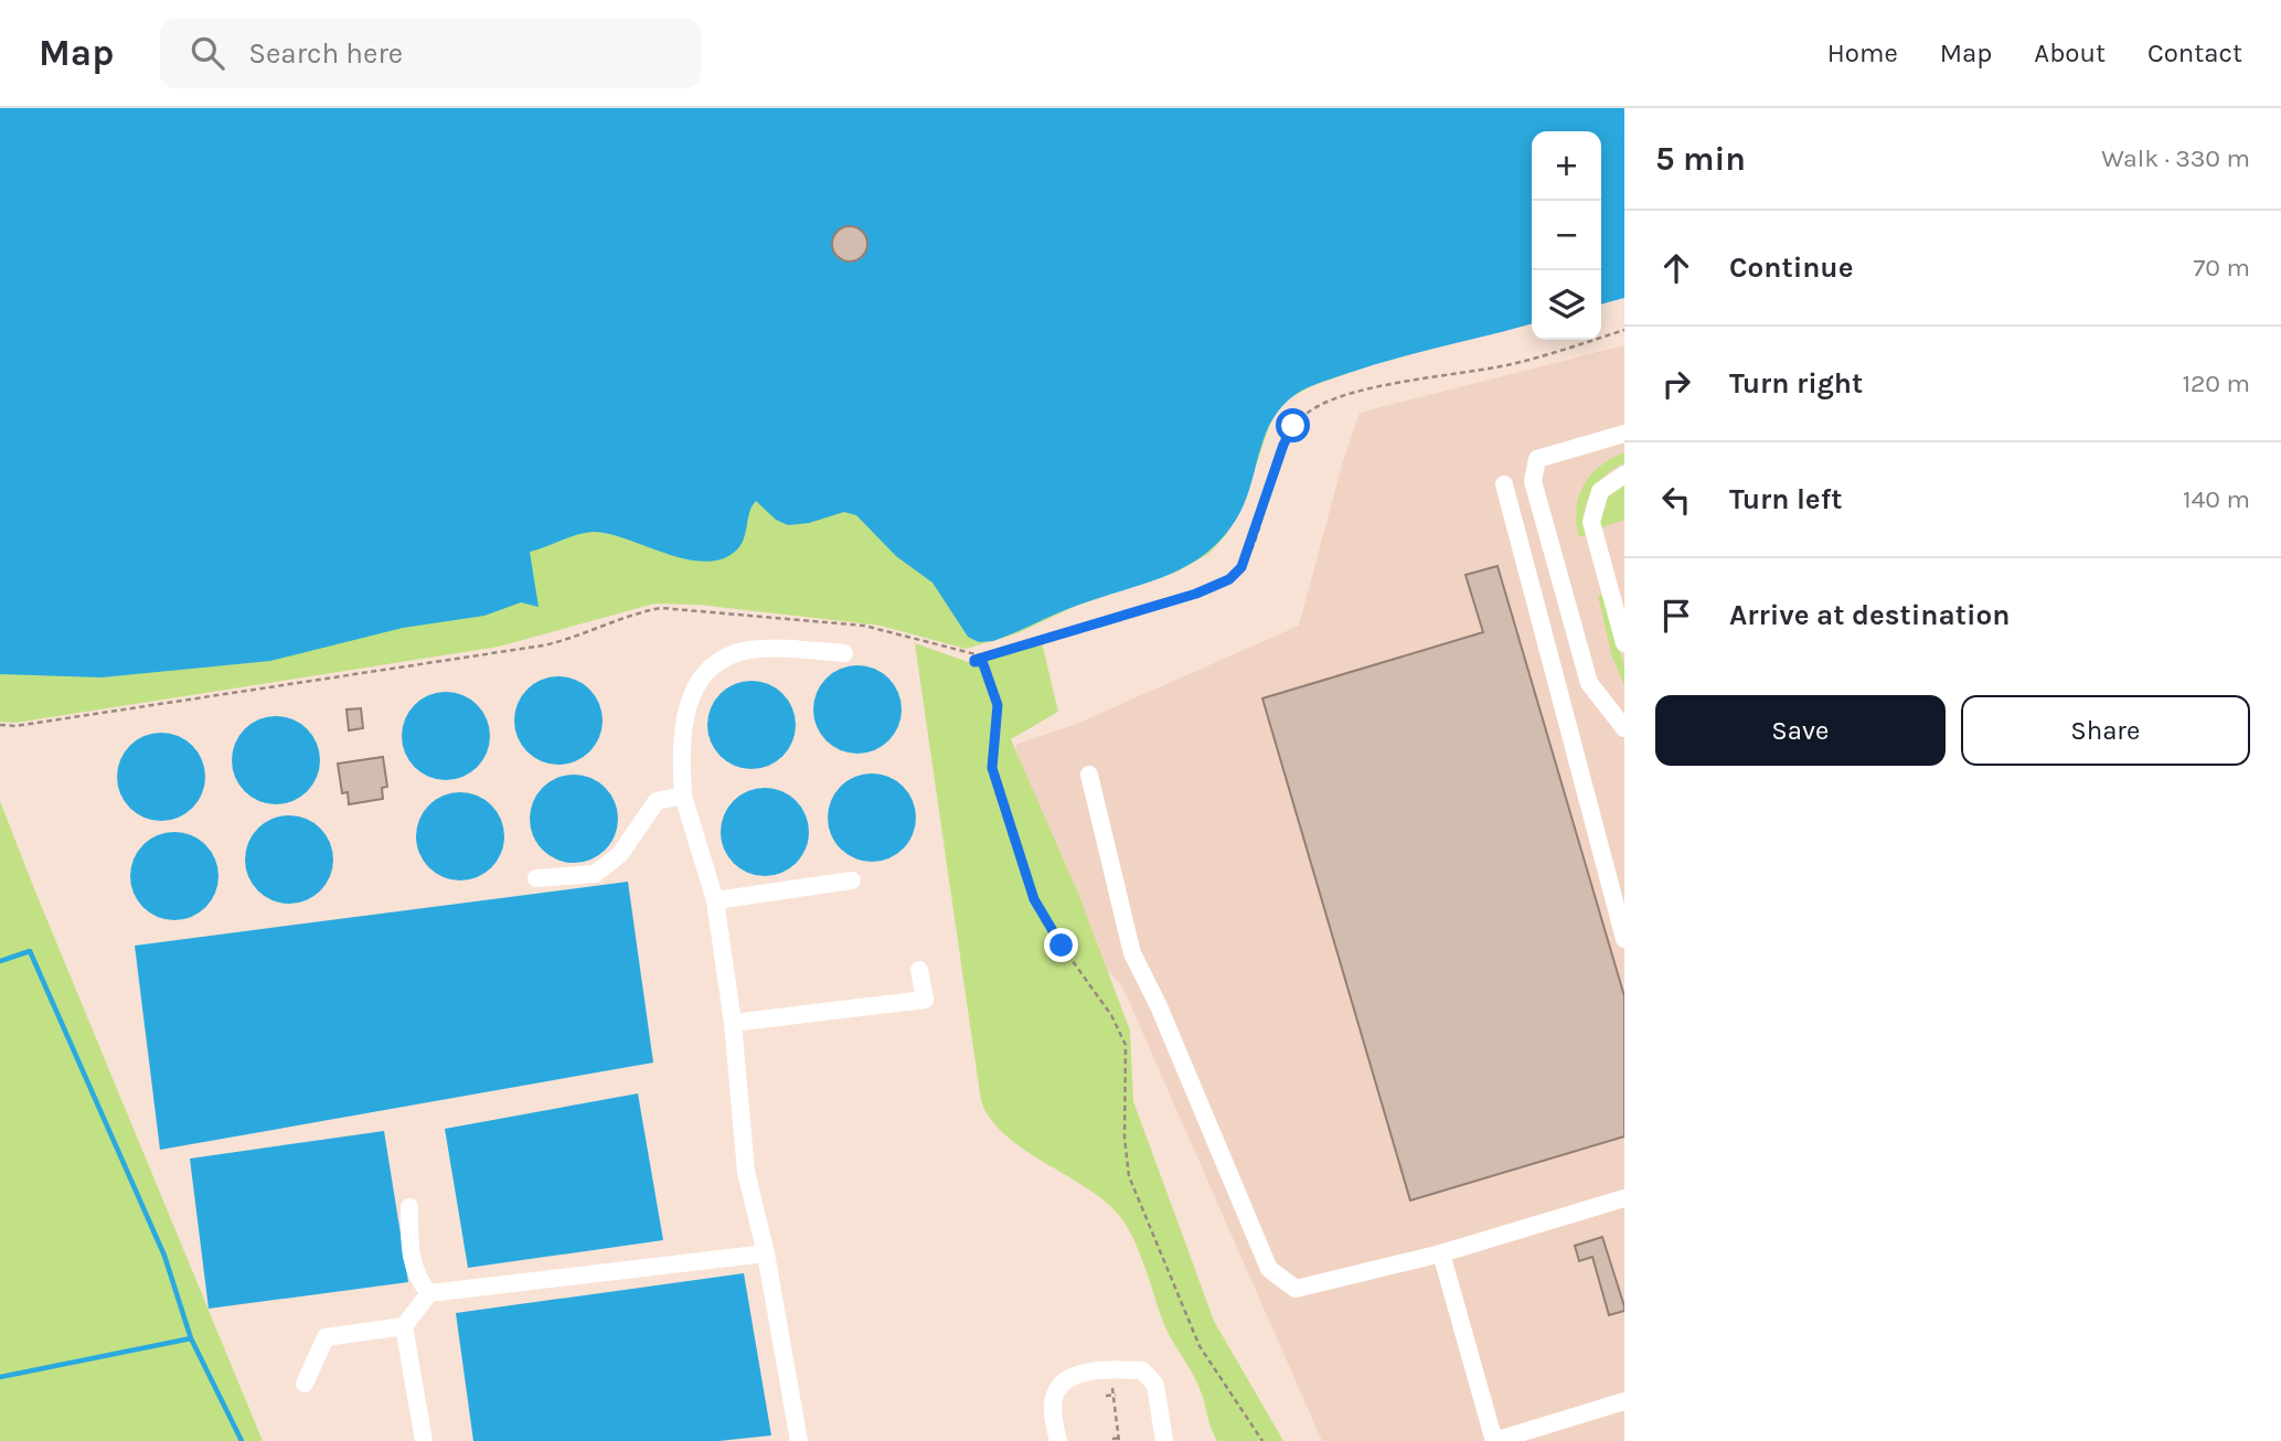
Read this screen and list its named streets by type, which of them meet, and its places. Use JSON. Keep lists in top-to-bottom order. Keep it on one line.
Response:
{"page":{"header":"Map","search":"Search here","nav":["Home","Map","About","Contact"],"heading":["5 min","Walk · 330 m"],"map_buttons":["+","−"],"list":[["Continue","70 m"],["Turn right","120 m"],["Turn left","140 m"],"Arrive at destination"],"buttons":["Save","Share"]}}
